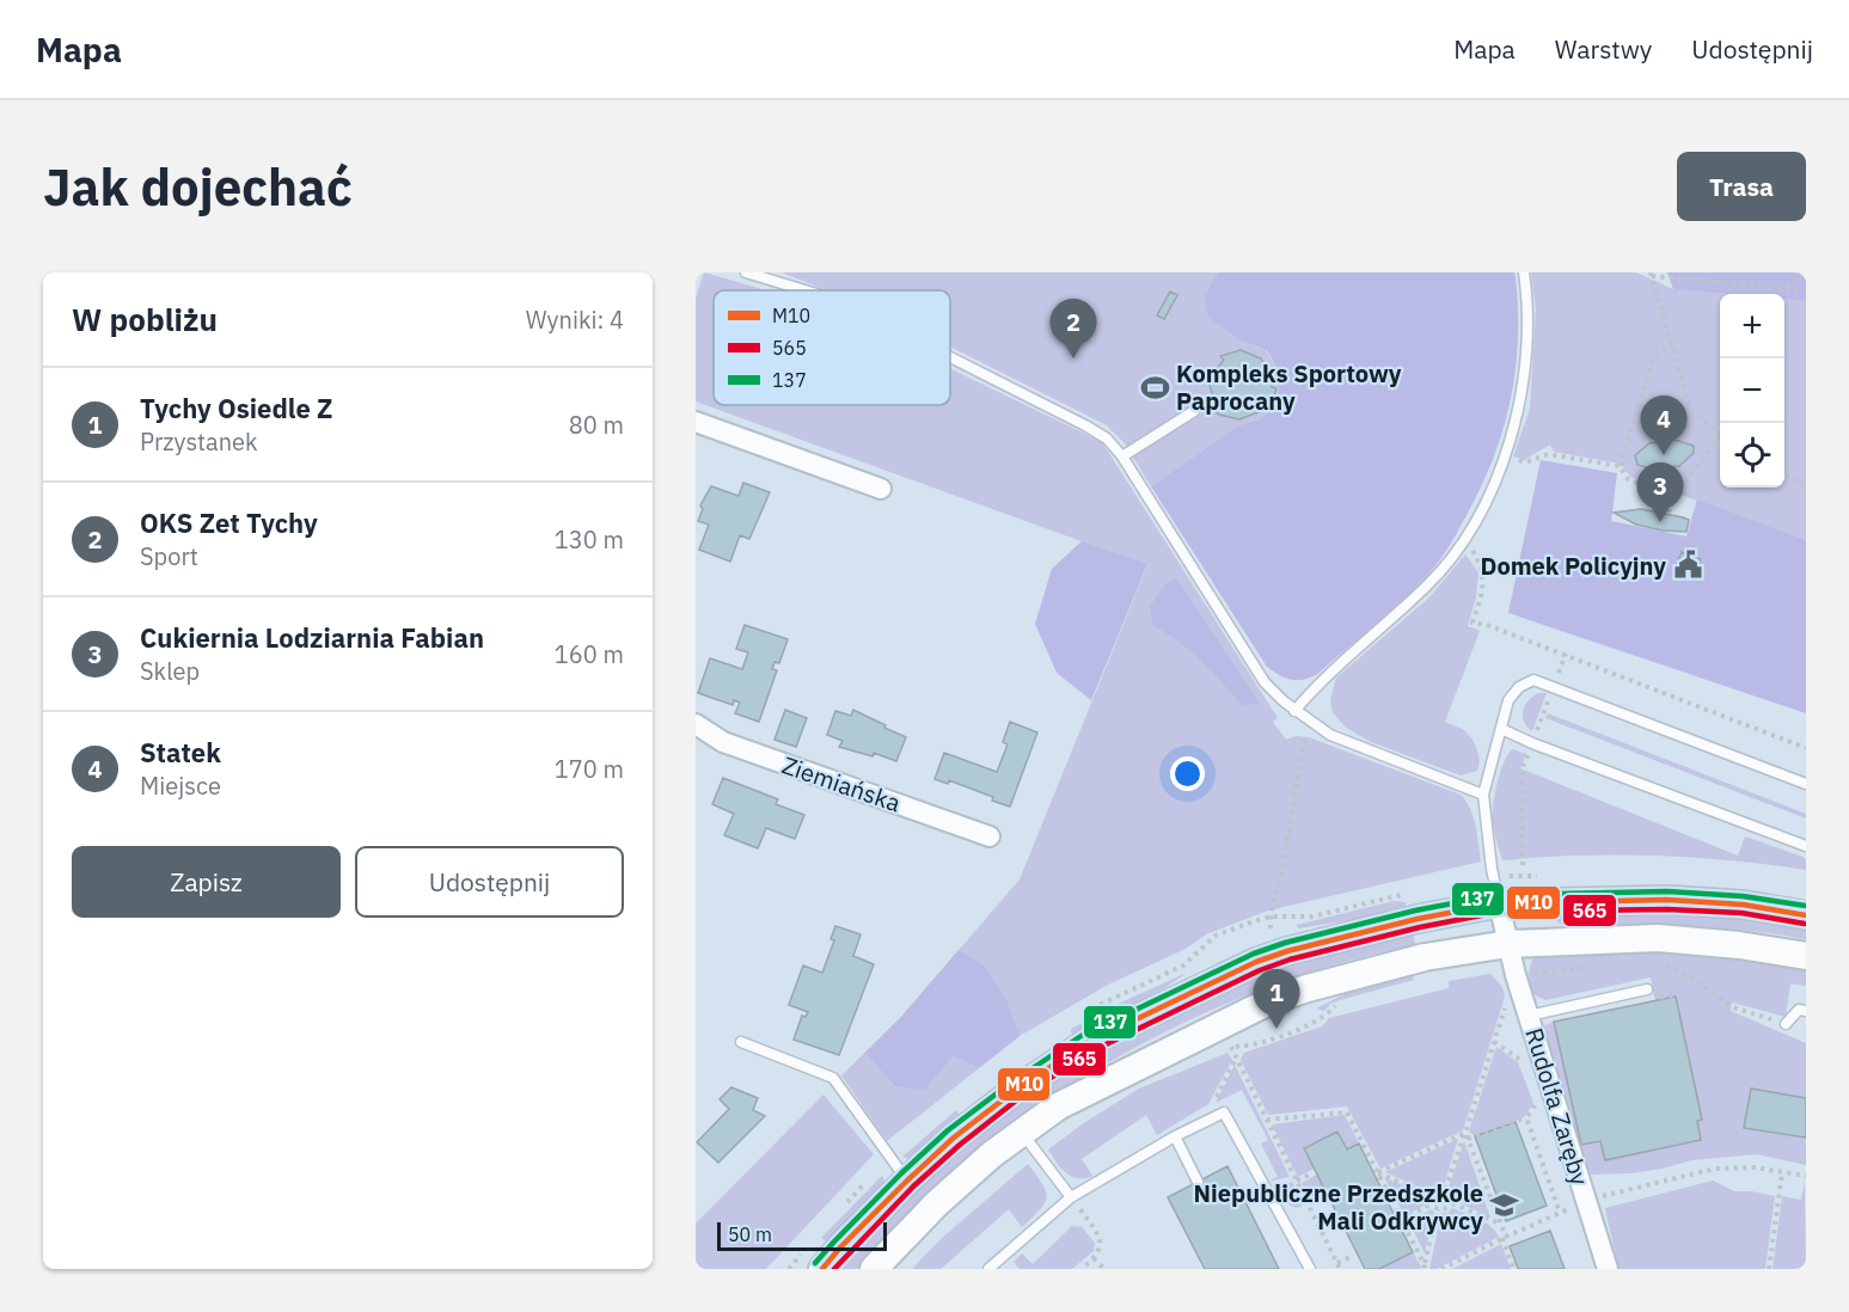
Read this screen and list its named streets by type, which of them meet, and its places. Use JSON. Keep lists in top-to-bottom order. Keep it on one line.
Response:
{"streets":{"street":["Ziemiańska","Rudolfa Zaręby"]},"places":{"sports":["Kompleks Sportowy Paprocany"],"public building":["Domek Policyjny"],"school or university":["Niepubliczne Przedszkole Mali Odkrywcy"]},"lines":["transit line 137","transit line M10","transit line 565"],"legend":["M10","565","137"],"scale_bar":"50 m","page":{"header":"Mapa","nav":["Mapa","Warstwy","Udostępnij"],"buttons":["Trasa",["Zapisz","Udostępnij"]],"title":"Jak dojechać","heading":["W pobliżu","Wyniki: 4"],"map_buttons":["+","−"],"pins":["2","4","3","1"],"list":[{"mark":"1","name":"Tychy Osiedle Z","note":"Przystanek","value":"80 m"},{"mark":"2","name":"OKS Zet Tychy","note":"Sport","value":"130 m"},{"mark":"3","name":"Cukiernia Lodziarnia Fabian","note":"Sklep","value":"160 m"},{"mark":"4","name":"Statek","note":"Miejsce","value":"170 m"}],"scale":"50 m"}}
